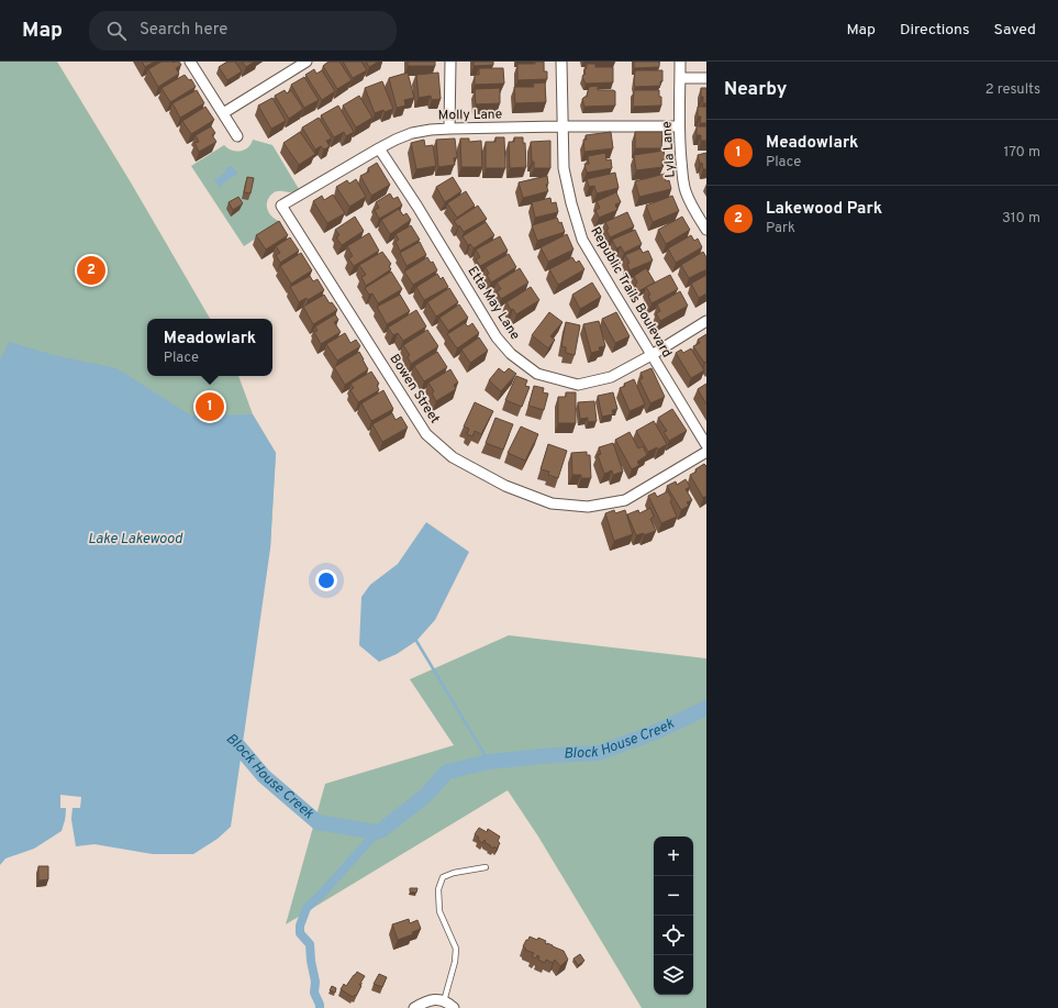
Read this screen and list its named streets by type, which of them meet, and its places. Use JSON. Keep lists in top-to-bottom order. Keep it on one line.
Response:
{"streets":{"street":["Molly Lane","Lyla Lane","Republic Trails Boulevard","Etta May Lane","Bowen Street"]},"crossings":[["Molly Lane","Lyla Lane"],["Molly Lane","Republic Trails Boulevard"],["Molly Lane","Etta May Lane"],["Molly Lane","Bowen Street"],["Republic Trails Boulevard","Etta May Lane"]],"water":["Lake Lakewood","Block House Creek"],"page":{"header":"Map","search":"Search here","nav":["Map","Directions","Saved"],"heading":["Nearby","2 results"],"list":[{"mark":"1","name":"Meadowlark","note":"Place","value":"170 m"},{"mark":"2","name":"Lakewood Park","note":"Park","value":"310 m"}],"pins":["2","1"],"popup":["Meadowlark","Place"],"map_buttons":["+","−"]}}
